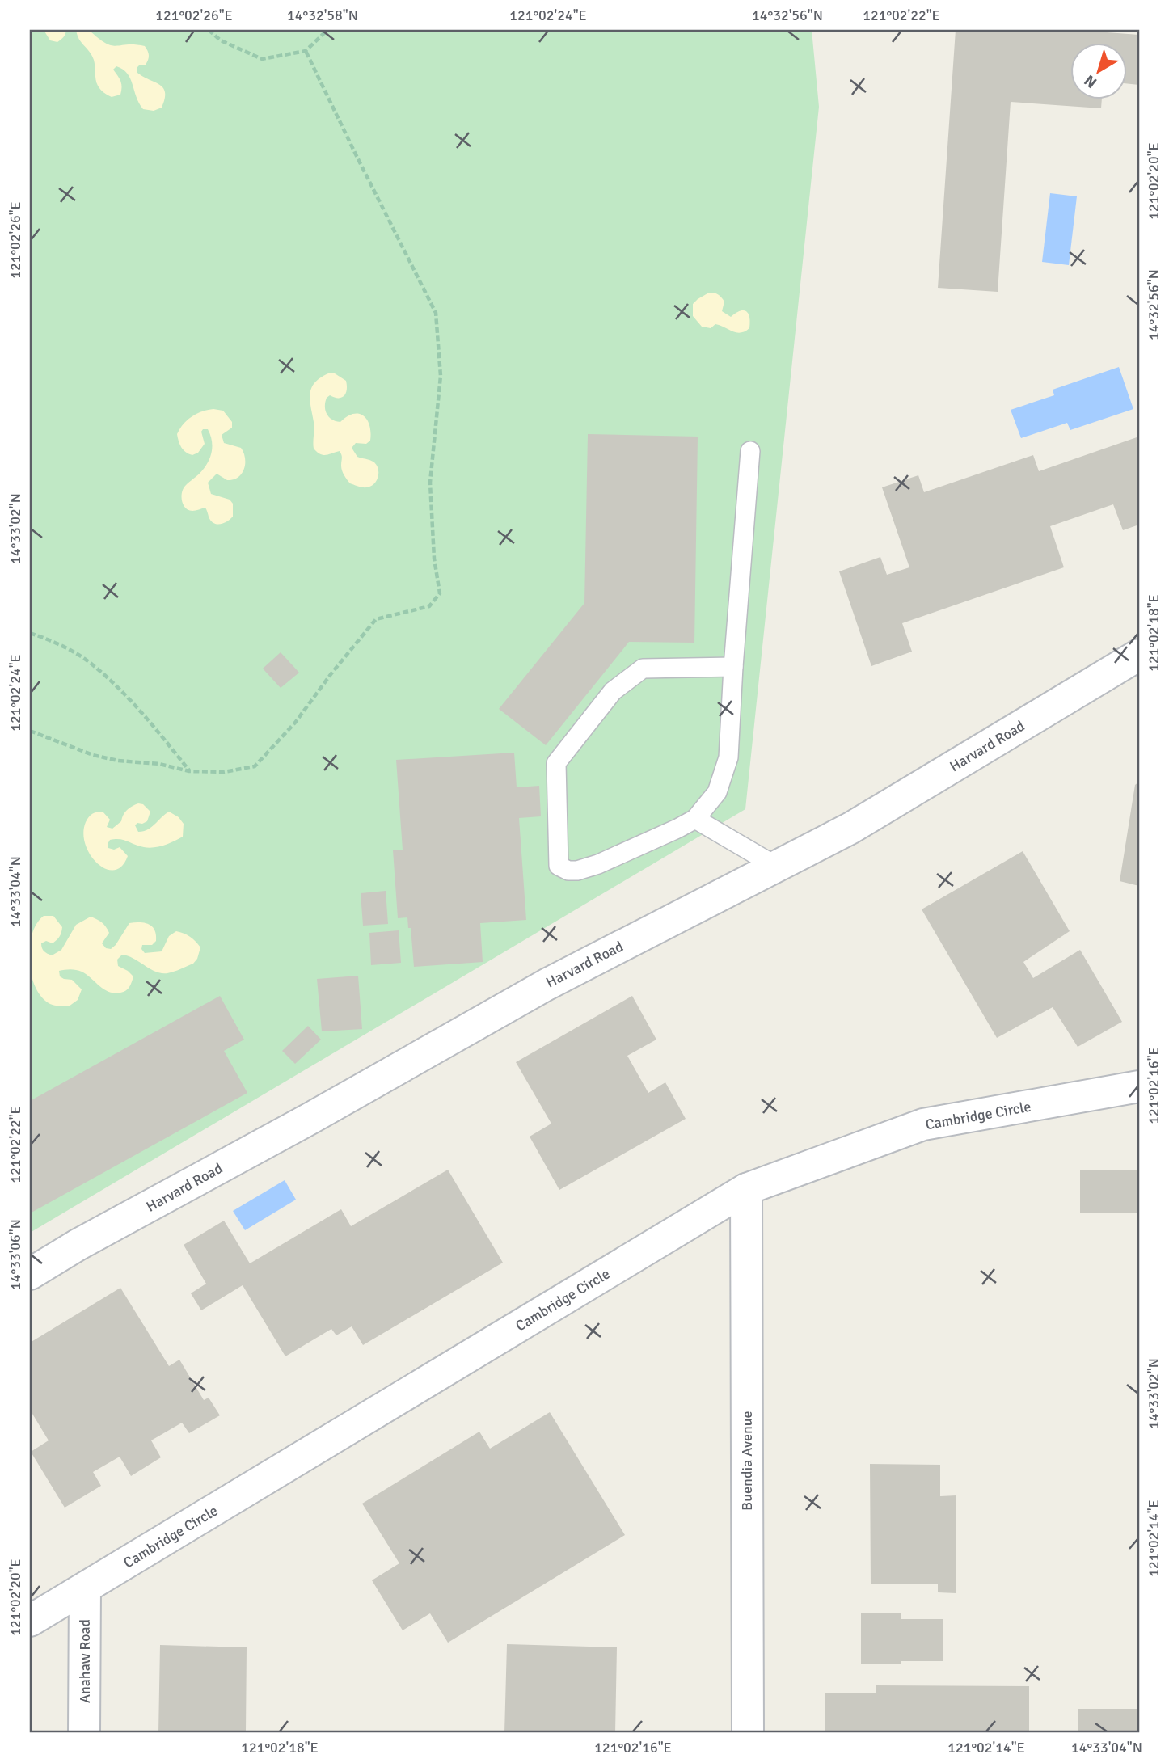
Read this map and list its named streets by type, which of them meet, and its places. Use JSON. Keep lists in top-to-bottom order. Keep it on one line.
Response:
{"streets":{"street":["Harvard Road","Cambridge Circle","Buendia Avenue","Anahaw Road"]},"crossings":[["Cambridge Circle","Buendia Avenue"],["Cambridge Circle","Anahaw Road"]],"north":"bottom left","coordinates":["121°02'26\"E","14°32'58\"N","121°02'24\"E","14°32'56\"N","121°02'22\"E","121°02'20\"E","14°33'02\"N","121°02'18\"E","14°33'04\"N","121°02'16\"E","14°33'06\"N","121°02'14\"E"]}
